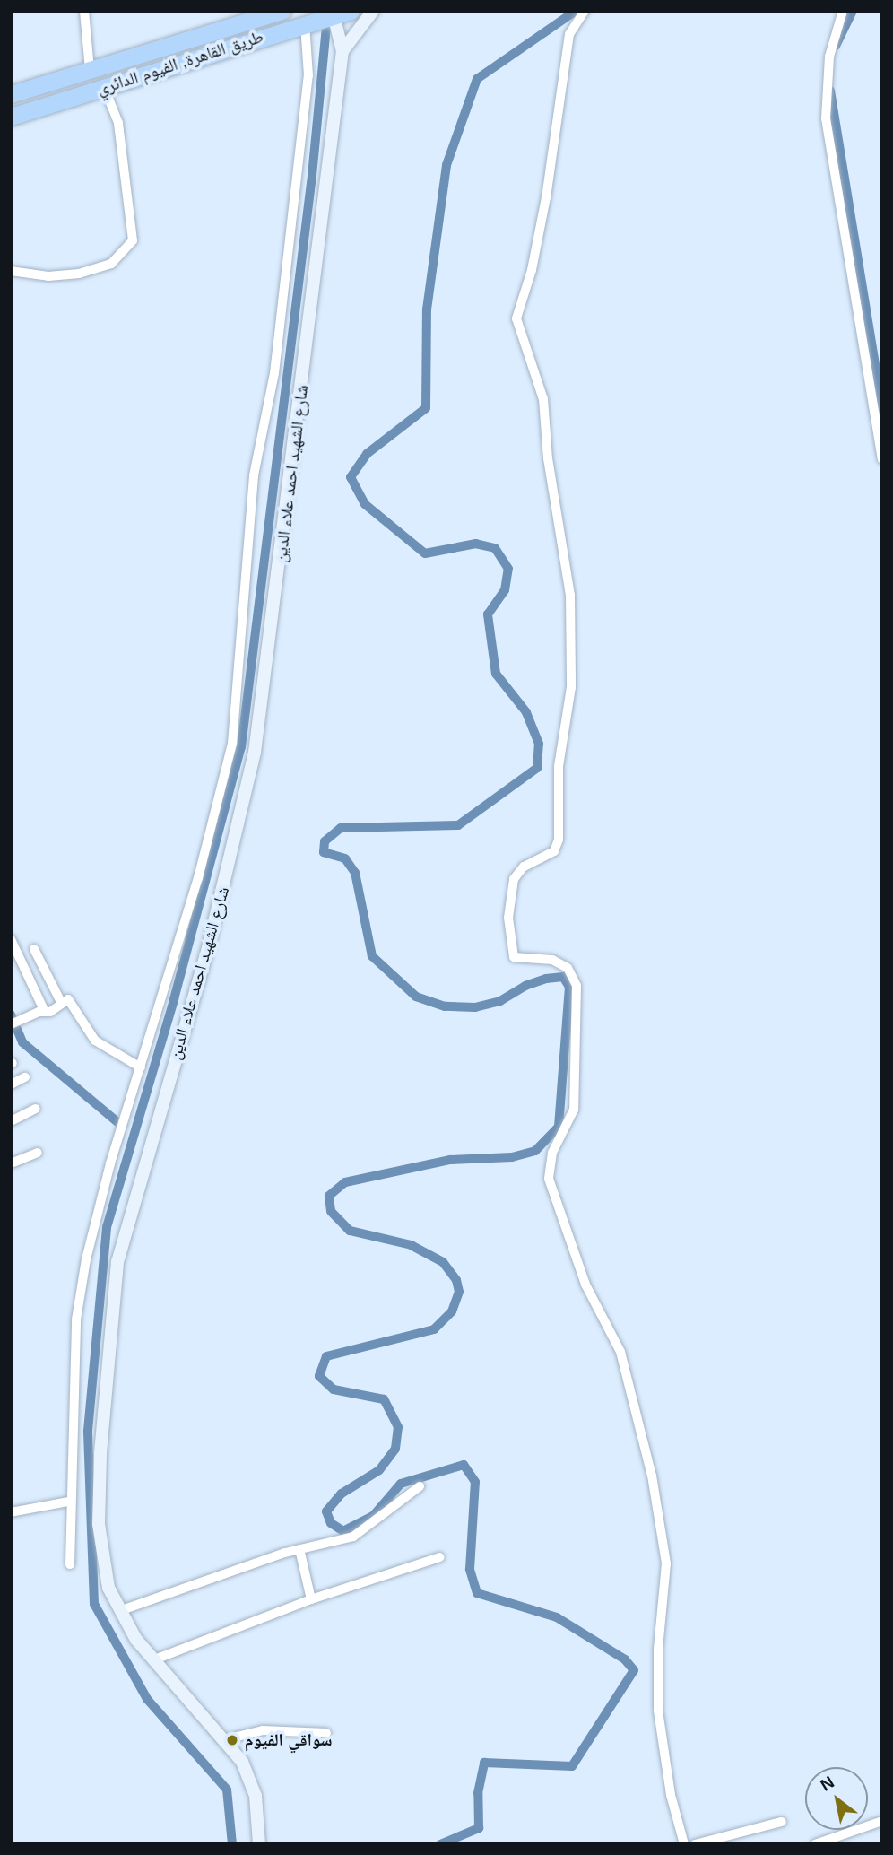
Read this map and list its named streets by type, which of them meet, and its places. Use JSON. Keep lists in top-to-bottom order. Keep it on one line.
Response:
{"streets":{"highway":["طريق القاهرة, الفيوم الدائري"],"main road":["شارع الشهيد احمد علاء الدين"]},"crossings":[["طريق القاهرة, الفيوم الدائري","شارع الشهيد احمد علاء الدين"]],"places":["سواقي الفيوم"],"north":"top left"}
